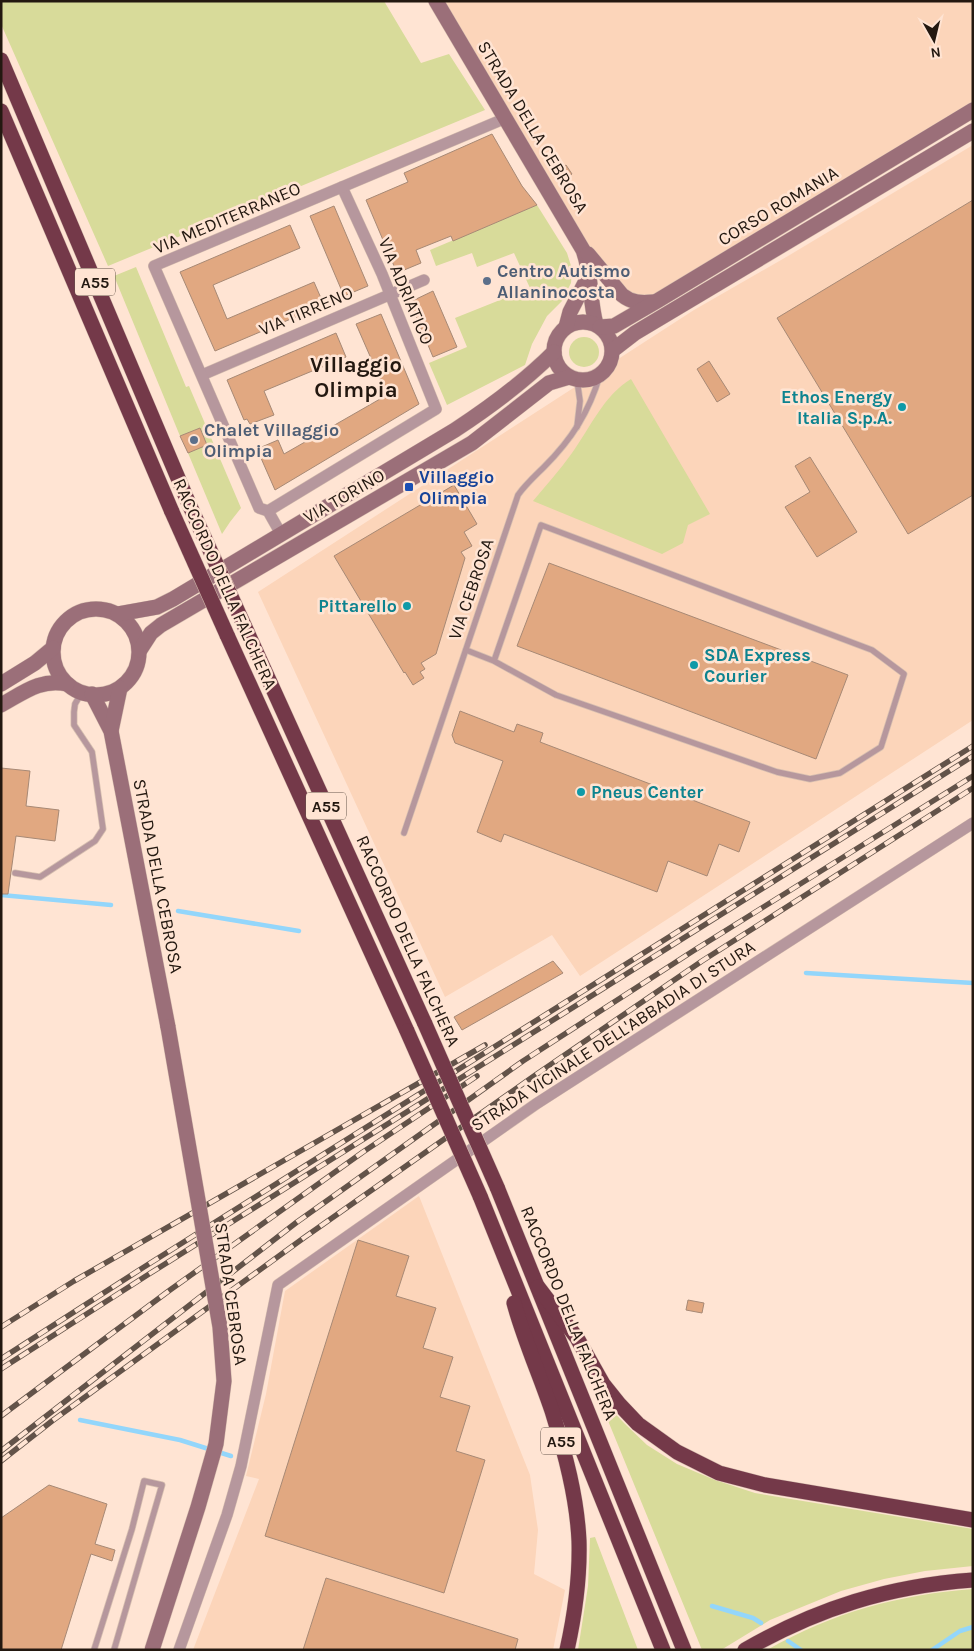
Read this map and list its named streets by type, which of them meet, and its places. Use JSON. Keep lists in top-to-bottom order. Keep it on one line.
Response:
{"streets":{"highway":["A55","RACCORDO DELLA FALCHERA"],"main road":["STRADA DELLA CEBROSA","CORSO ROMANIA","VIA TORINO","STRADA CEBROSA"],"street":["VIA MEDITERRANEO","VIA ADRIATICO","VIA TIRRENO","STRADA VICINALE DELL'ABBADIA DI STURA"],"lane":["VIA CEBROSA"]},"crossings":[["STRADA DELLA CEBROSA","CORSO ROMANIA"],["STRADA DELLA CEBROSA","VIA MEDITERRANEO"],["STRADA DELLA CEBROSA","VIA TORINO"],["STRADA DELLA CEBROSA","VIA CEBROSA"],["STRADA DELLA CEBROSA","STRADA CEBROSA"],["CORSO ROMANIA","VIA TORINO"],["CORSO ROMANIA","VIA CEBROSA"],["VIA MEDITERRANEO","VIA ADRIATICO"],["VIA MEDITERRANEO","VIA TIRRENO"],["VIA MEDITERRANEO","VIA TORINO"],["A55","RACCORDO DELLA FALCHERA"],["VIA ADRIATICO","VIA TIRRENO"],["VIA ADRIATICO","VIA TORINO"],["VIA TORINO","VIA CEBROSA"],["STRADA VICINALE DELL'ABBADIA DI STURA","STRADA CEBROSA"]],"districts":["Villaggio Olimpia"],"places":{"other":["Centro Autismo Allaninocosta","Ethos Energy Italia S.p.A.","Chalet Villaggio Olimpia","Pittarello","SDA Express Courier","Pneus Center"],"transit":["Villaggio Olimpia"]},"north":"bottom"}
